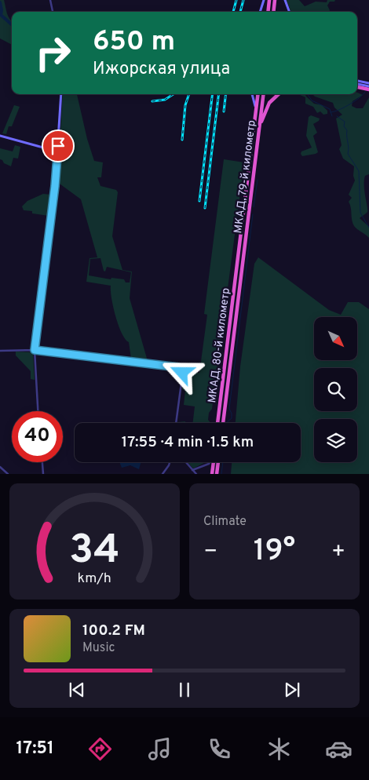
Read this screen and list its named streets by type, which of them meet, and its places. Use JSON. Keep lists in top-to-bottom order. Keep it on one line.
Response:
{"streets":{"highway":["МКАД, 79-й километр","МКАД, 80-й километр"]},"crossings":[["МКАД, 79-й километр","МКАД, 80-й километр"]],"north":"bottom right","page":{"turn":["650 m","Ижорская улица"],"limit":"40","trip":"17:55 · 4 min · 1.5 km","tile":"Climate","heat":["−","19°","+"],"song":["100.2 FM","Music"],"tabs":"17:51","gauge":["34","km/h"]}}
